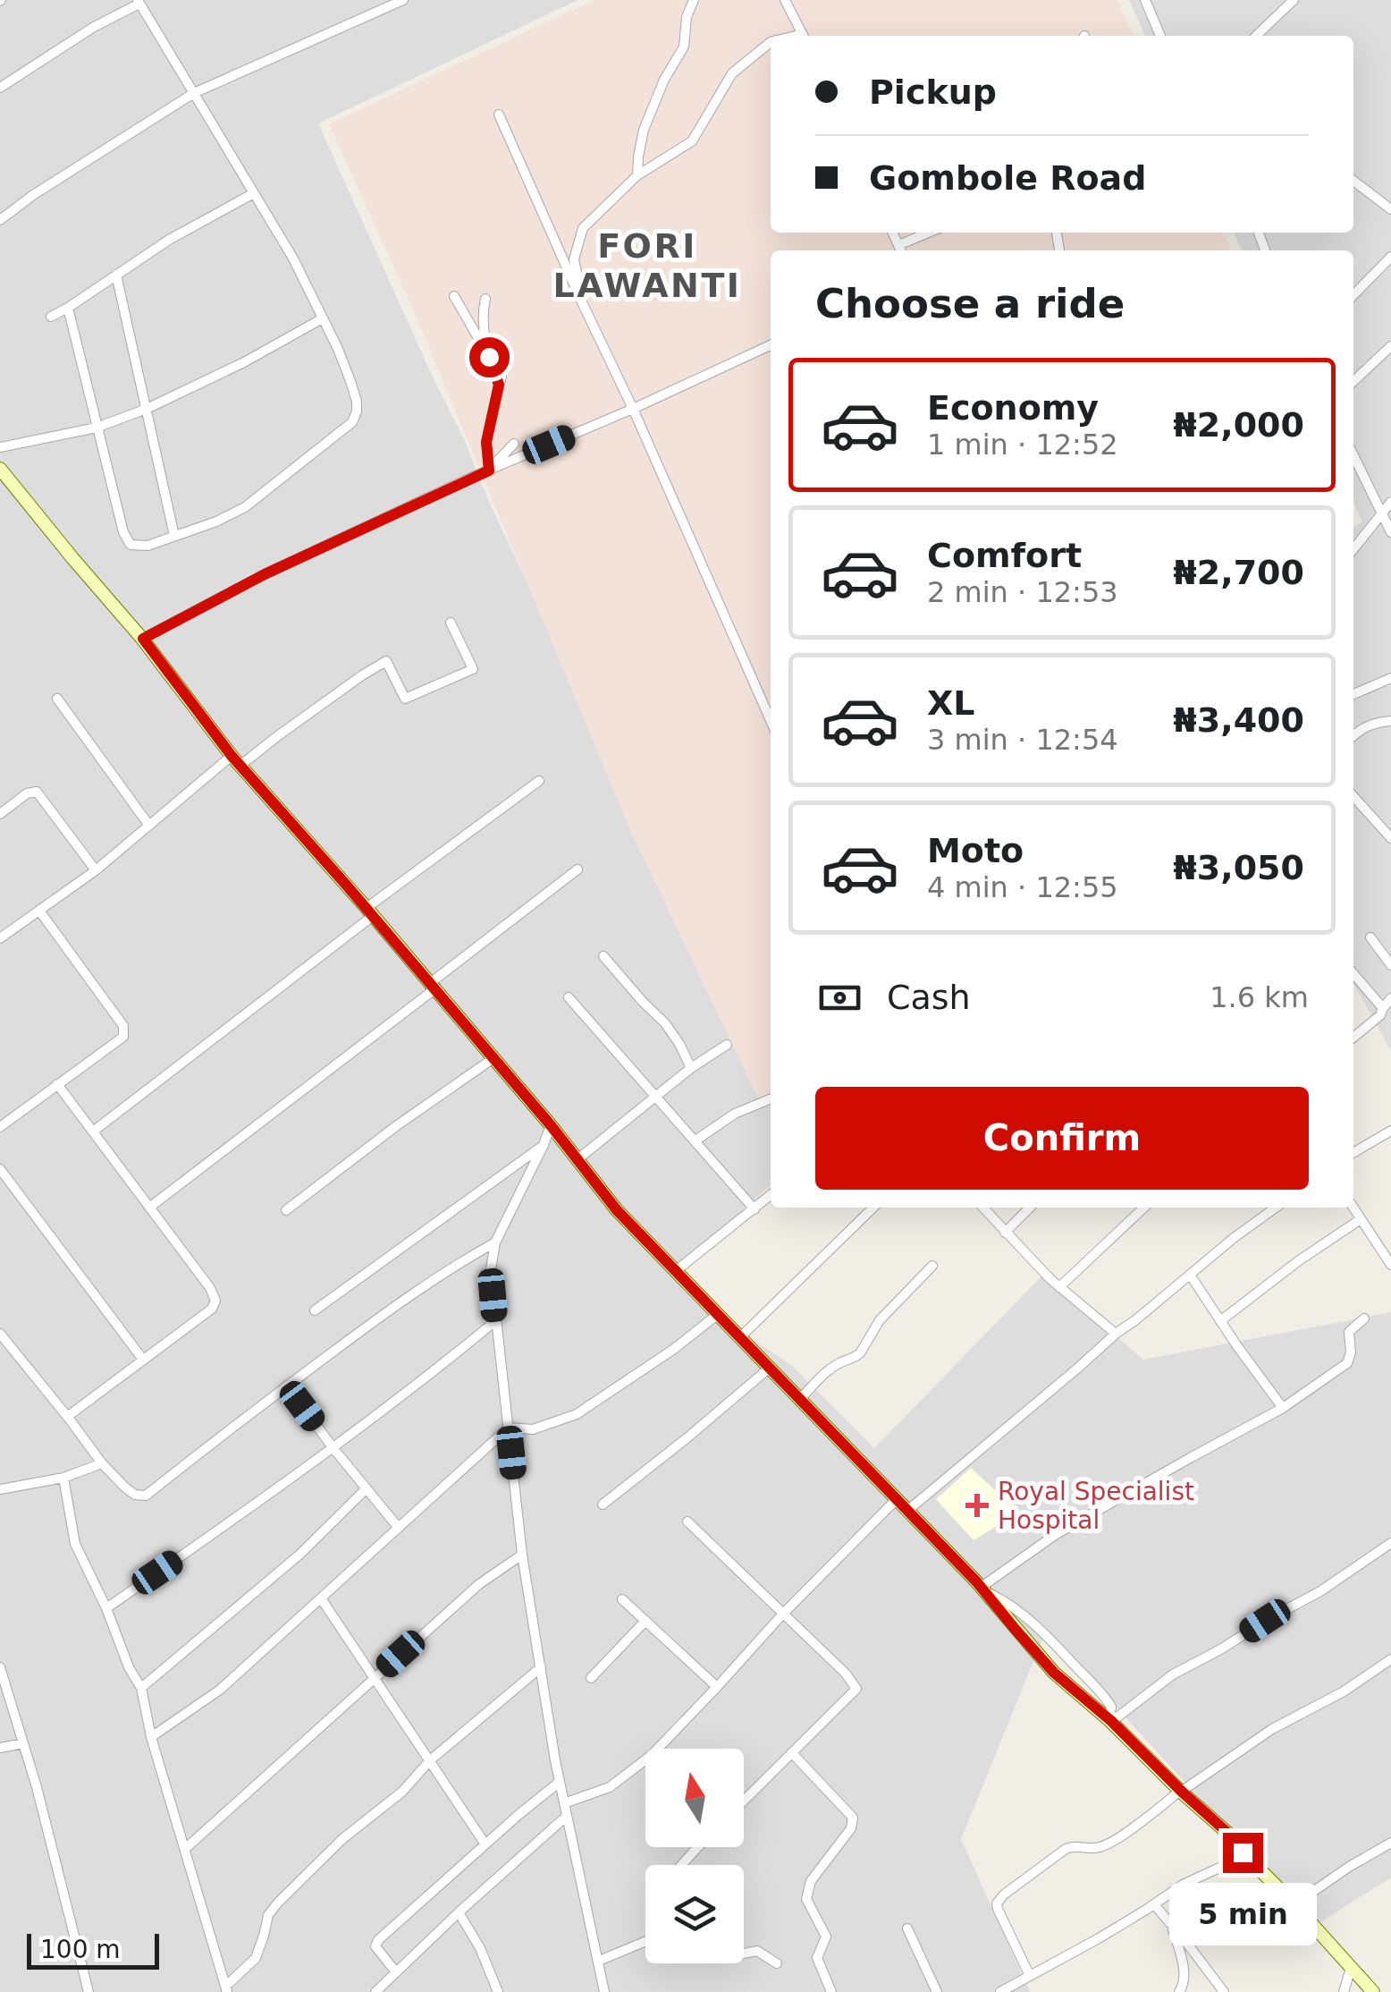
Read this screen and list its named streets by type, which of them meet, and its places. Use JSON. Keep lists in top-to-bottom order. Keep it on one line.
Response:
{"districts":["FORI LAWANTI"],"places":{"health":["Royal Specialist Hospital"]},"scale_bar":"100 m","north":"top","page":{"banner":["Pickup","Gombole Road"],"heading":"Choose a ride","list":[{"name":"Economy","note":"1 min · 12:52","value":"₦2,000"},{"name":"Comfort","note":"2 min · 12:53","value":"₦2,700"},{"name":"XL","note":"3 min · 12:54","value":"₦3,400"},{"name":"Moto","note":"4 min · 12:55","value":"₦3,050"}],"pay":["Cash","1.6 km"],"buttons":"Confirm","bubble":"5 min","scale":"100 m"}}
